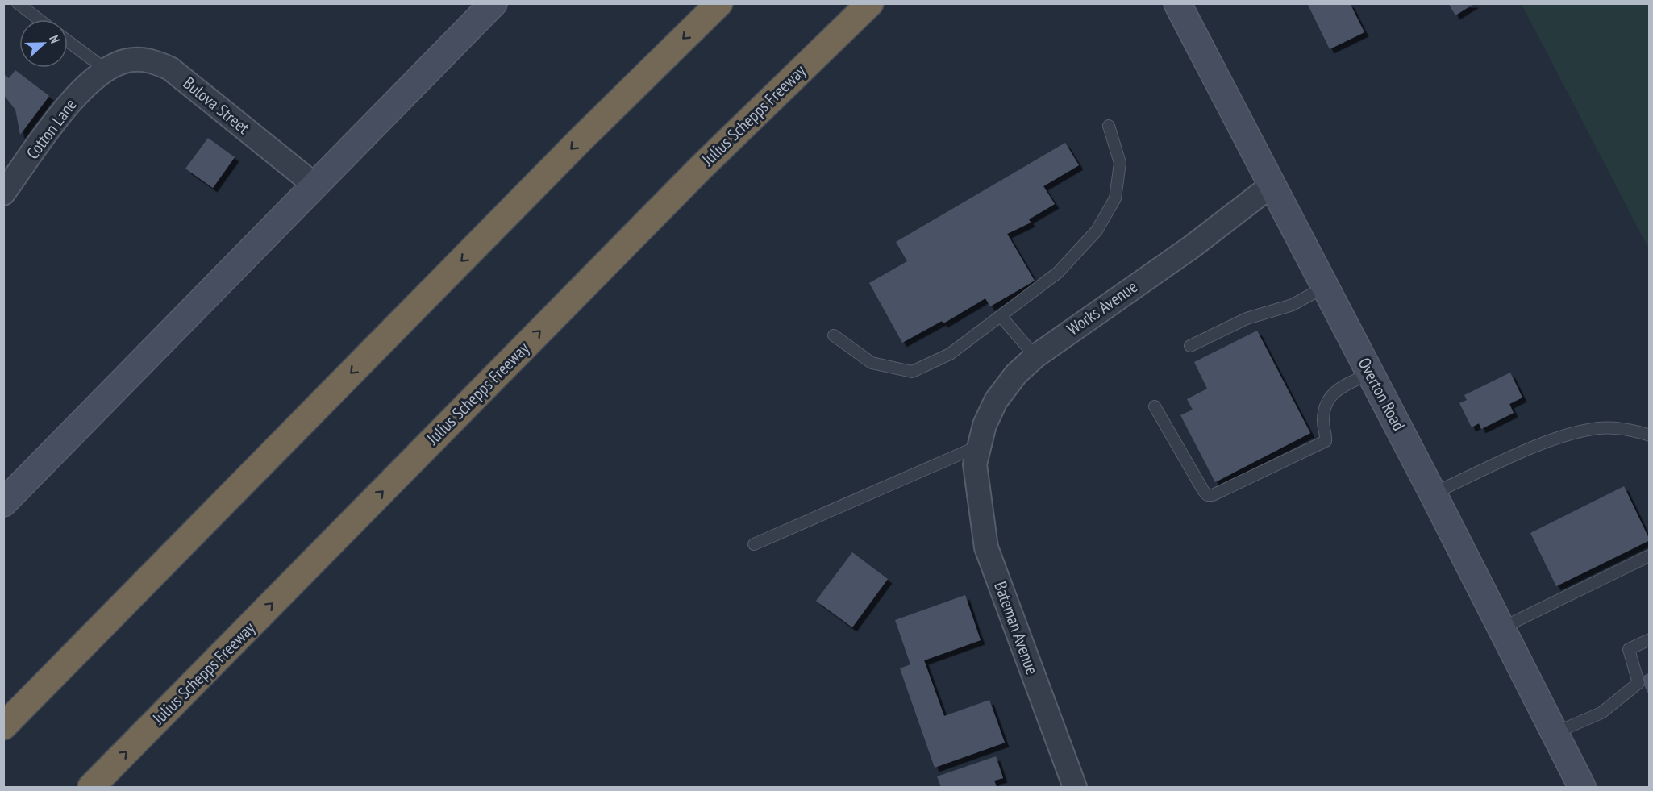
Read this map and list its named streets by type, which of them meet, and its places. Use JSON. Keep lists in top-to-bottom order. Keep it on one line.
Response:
{"streets":{"highway":["Julius Schepps Freeway"],"main road":["Overton Road"],"street":["Bulova Street","Cotton Lane","Works Avenue","Bateman Avenue"]},"crossings":[["Bulova Street","Cotton Lane"],["Works Avenue","Overton Road"],["Works Avenue","Bateman Avenue"]],"north":"right"}
